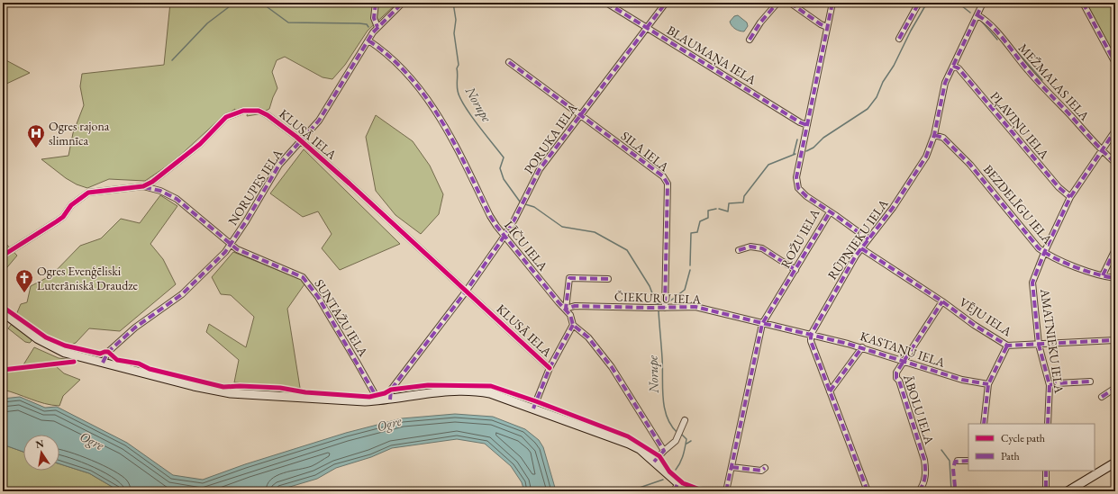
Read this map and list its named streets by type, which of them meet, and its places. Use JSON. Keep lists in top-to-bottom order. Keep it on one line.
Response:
{"streets":{"street":["BLAUMAŅA IELA","MEŽMALAS IELA","PĻAVIŅU IELA","KLUSĀ IELA","PORUKA IELA","SILA IELA","NORUPES IELA","BEZDELĪGU IELA","ROŽU IELA","RŪPNIEKU IELA","LĪČU IELA","ČIEKURU IELA","VĒJU IELA","SUNTAŽU IELA","AMATNIEKU IELA","KASTAŅU IELA","ĀBOLU IELA"]},"crossings":[["BLAUMAŅA IELA","PORUKA IELA"],["BLAUMAŅA IELA","ROŽU IELA"],["MEŽMALAS IELA","RŪPNIEKU IELA"],["MEŽMALAS IELA","AMATNIEKU IELA"],["PĻAVIŅU IELA","RŪPNIEKU IELA"],["PĻAVIŅU IELA","AMATNIEKU IELA"],["KLUSĀ IELA","PORUKA IELA"],["KLUSĀ IELA","NORUPES IELA"],["KLUSĀ IELA","SUNTAŽU IELA"],["PORUKA IELA","SILA IELA"],["PORUKA IELA","LĪČU IELA"],["SILA IELA","ČIEKURU IELA"],["NORUPES IELA","LĪČU IELA"],["NORUPES IELA","SUNTAŽU IELA"],["BEZDELĪGU IELA","RŪPNIEKU IELA"],["BEZDELĪGU IELA","AMATNIEKU IELA"],["ROŽU IELA","ČIEKURU IELA"],["RŪPNIEKU IELA","ČIEKURU IELA"],["RŪPNIEKU IELA","VĒJU IELA"],["RŪPNIEKU IELA","KASTAŅU IELA"],["LĪČU IELA","ČIEKURU IELA"],["ČIEKURU IELA","KASTAŅU IELA"],["VĒJU IELA","AMATNIEKU IELA"],["VĒJU IELA","ĀBOLU IELA"],["KASTAŅU IELA","ĀBOLU IELA"]],"water":["Norupe","Ogre"],"places":{"hospital":["Ogres rajona slimnīca"],"church":["Ogres Evenģēliski Luterāniskā Draudze"]},"legend":["Cycle path","Path"],"north":"top"}
